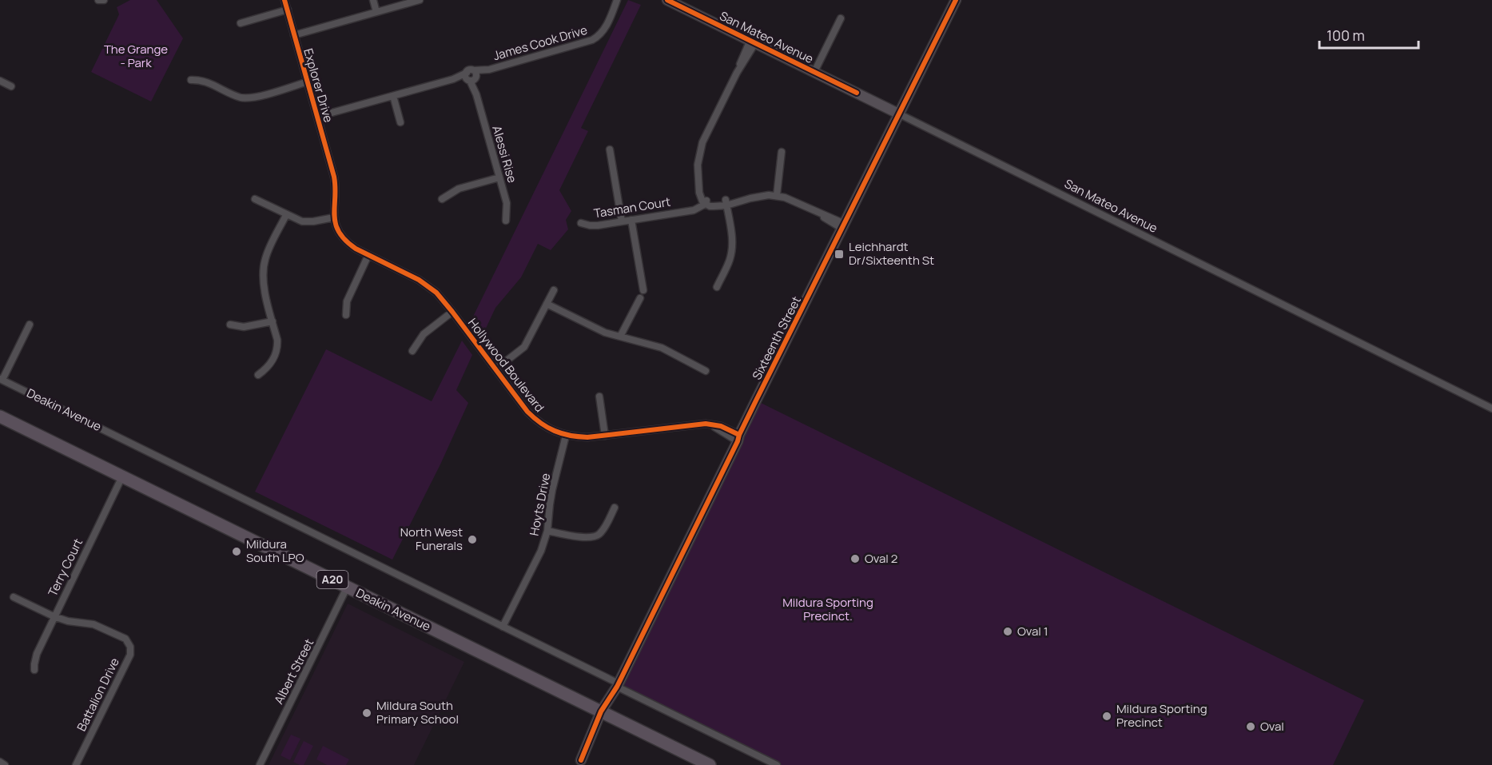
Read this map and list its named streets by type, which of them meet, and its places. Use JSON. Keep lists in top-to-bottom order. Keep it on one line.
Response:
{"streets":{"highway":["Deakin Avenue","A20"],"street":["San Mateo Avenue","James Cook Drive","Explorer Drive","Alessi Rise","Tasman Court","Sixteenth Street","Hollywood Boulevard","Hoyts Drive","Terry Court","Albert Street","Battalion Drive"]},"crossings":[["San Mateo Avenue","Sixteenth Street"],["James Cook Drive","Explorer Drive"],["James Cook Drive","Alessi Rise"],["Explorer Drive","Hollywood Boulevard"],["Tasman Court","Sixteenth Street"],["Sixteenth Street","Hollywood Boulevard"],["Sixteenth Street","Deakin Avenue"],["Hollywood Boulevard","Hoyts Drive"],["Deakin Avenue","Hoyts Drive"],["Deakin Avenue","Terry Court"],["Deakin Avenue","Albert Street"],["Terry Court","Battalion Drive"]],"parks":["The Grange - Park","Mildura Sporting Precinct."],"places":{"transit":["Leichhardt Dr/Sixteenth St"],"other":["North West Funerals","Mildura South LPO","Oval 2","Oval 1","Mildura South Primary School","Mildura Sporting Precinct","Oval"]},"scale_bar":"100 m"}
